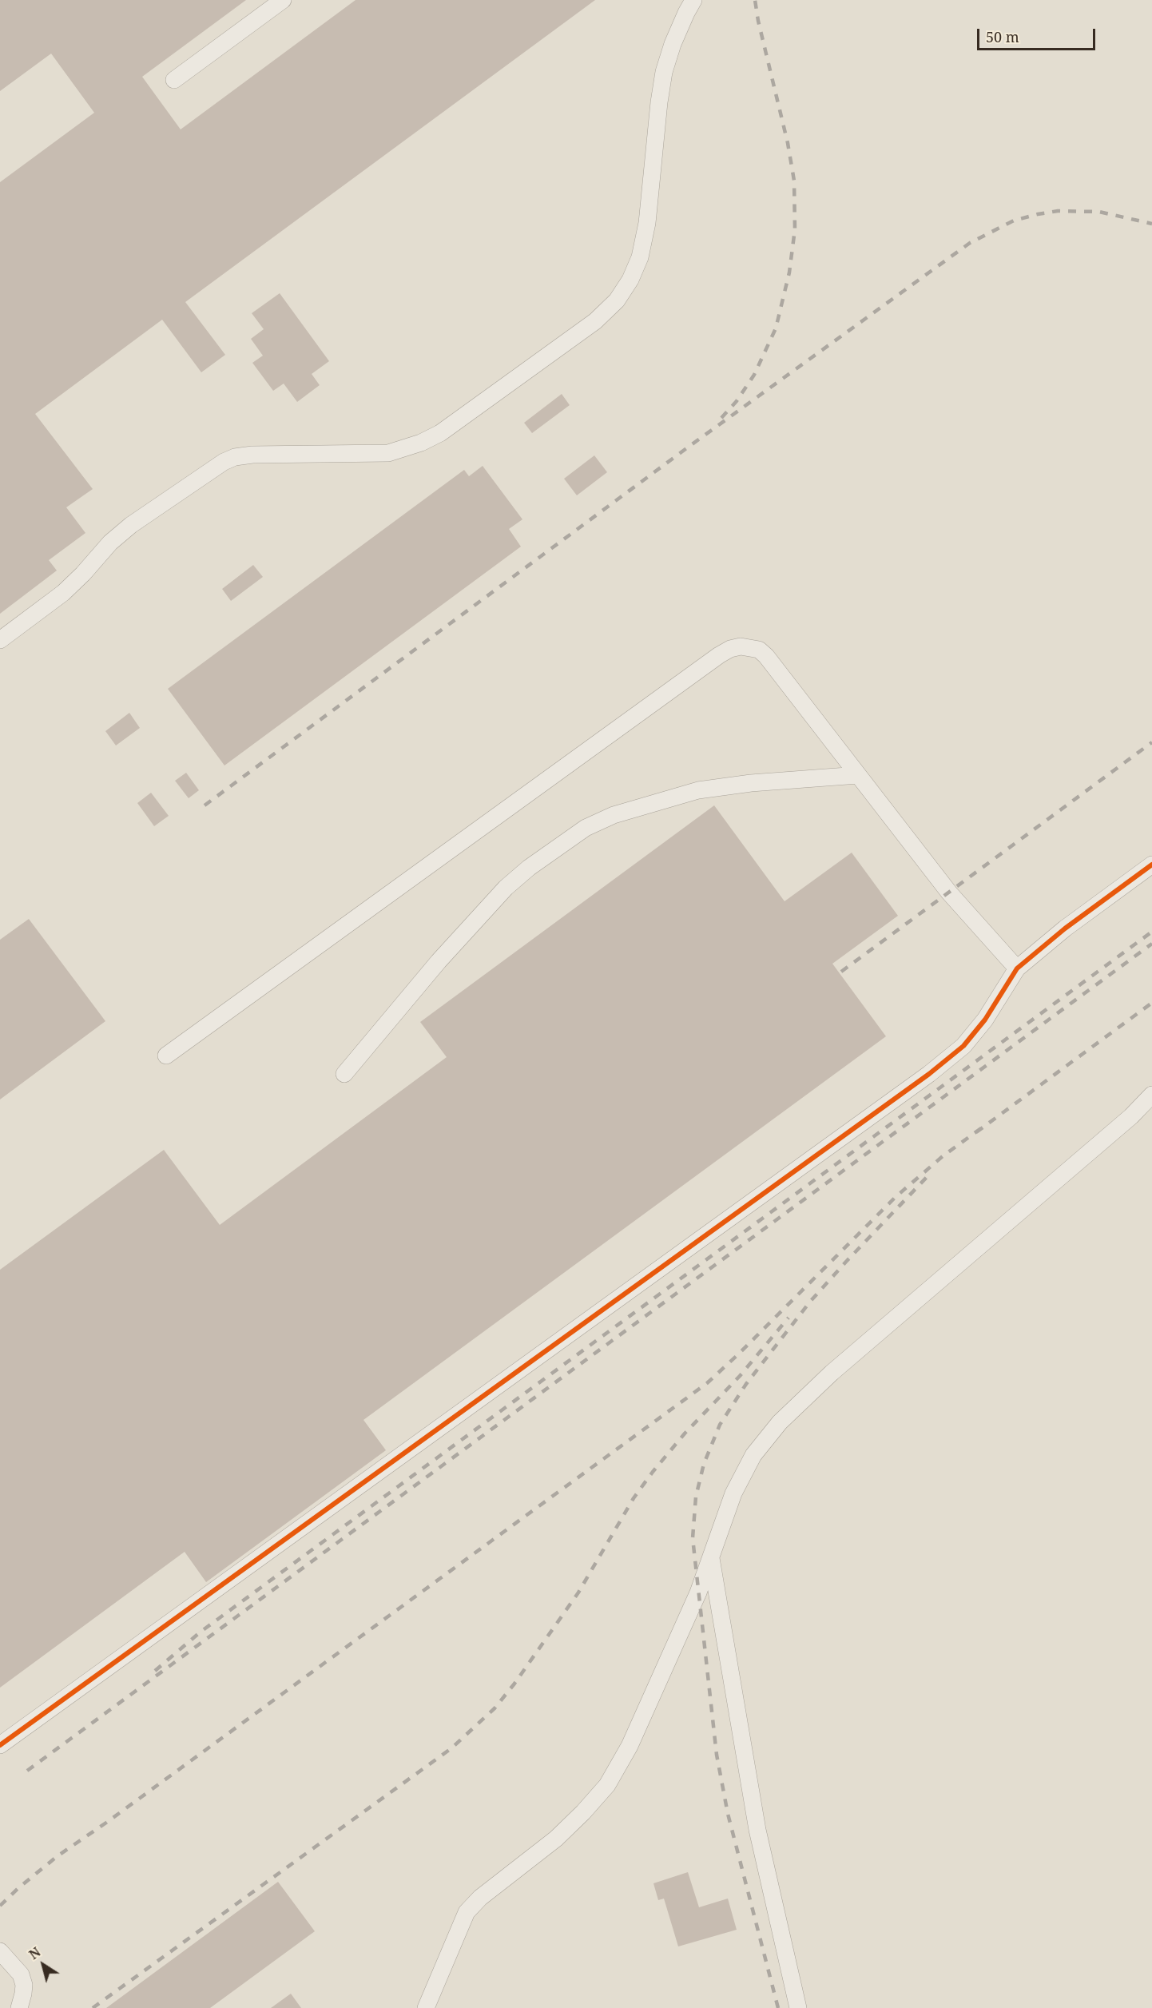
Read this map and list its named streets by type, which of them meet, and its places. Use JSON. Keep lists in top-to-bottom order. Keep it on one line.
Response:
{"scale_bar":"50 m","north":"top left"}
